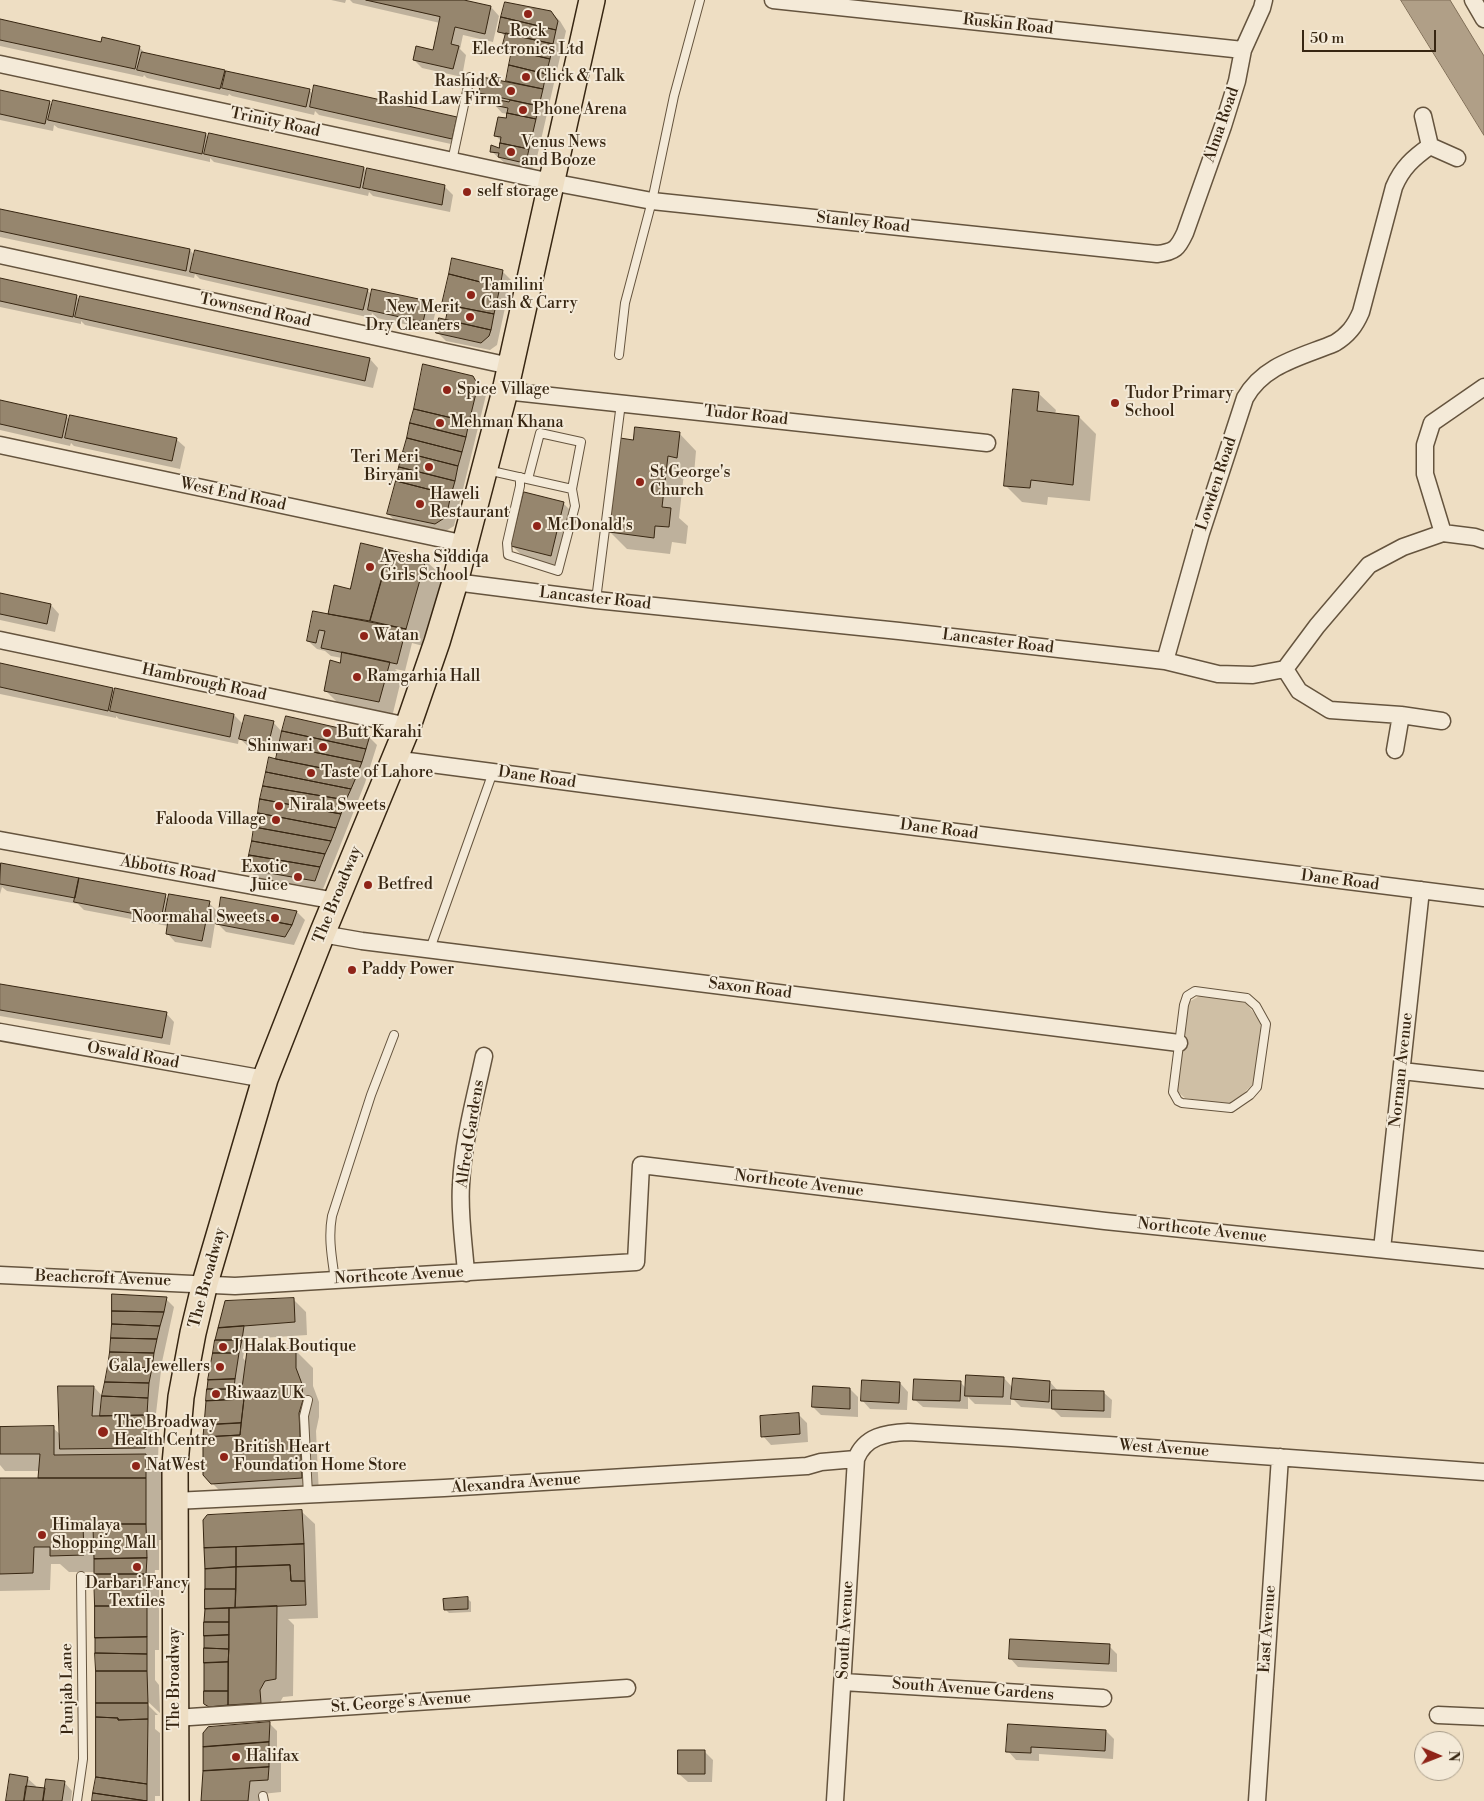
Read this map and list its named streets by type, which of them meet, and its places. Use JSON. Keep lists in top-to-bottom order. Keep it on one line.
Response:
{"streets":{"main road":["The Broadway"],"street":["Ruskin Road","Trinity Road","Alma Road","Stanley Road","Townsend Road","Tudor Road","Lowden Road","West End Road","Lancaster Road","Hambrough Road","Dane Road","Abbotts Road","Saxon Road","Oswald Road","Norman Avenue","Alfred Gardens","Northcote Avenue","Beachcroft Avenue","West Avenue","Alexandra Avenue","East Avenue","South Avenue","South Avenue Gardens","St. George's Avenue"],"lane":["Punjab Lane"]},"crossings":[["Ruskin Road","Alma Road"],["Trinity Road","Stanley Road"],["Trinity Road","The Broadway"],["Alma Road","Stanley Road"],["Stanley Road","The Broadway"],["Townsend Road","The Broadway"],["Tudor Road","The Broadway"],["Lowden Road","Lancaster Road"],["West End Road","The Broadway"],["Lancaster Road","The Broadway"],["Hambrough Road","The Broadway"],["Dane Road","The Broadway"],["Dane Road","Norman Avenue"],["Abbotts Road","The Broadway"],["The Broadway","Saxon Road"],["The Broadway","Oswald Road"],["The Broadway","Northcote Avenue"],["The Broadway","Beachcroft Avenue"],["The Broadway","Alexandra Avenue"],["The Broadway","St. George's Avenue"],["Norman Avenue","Northcote Avenue"],["Alfred Gardens","Northcote Avenue"],["Northcote Avenue","Beachcroft Avenue"],["West Avenue","Alexandra Avenue"],["West Avenue","East Avenue"],["West Avenue","South Avenue"],["Alexandra Avenue","South Avenue"],["South Avenue","South Avenue Gardens"]],"places":["Rock Electronics Ltd","Click & Talk","Rashid & Rashid Law Firm","Phone Arena","Venus News and Booze","self storage","Tamilini Cash & Carry","New Merit Dry Cleaners","Spice Village","Tudor Primary School","Mehman Khana","Teri Meri Biryani","St George's Church","Haweli Restaurant","McDonald's","Ayesha Siddiqa Girls School","Watan","Ramgarhia Hall","Butt Karahi","Shinwari","Taste of Lahore","Nirala Sweets","Falooda Village","Exotic Juice","Betfred","Noormahal Sweets","Paddy Power","J Halak Boutique","Gala Jewellers","Riwaaz UK","The Broadway Health Centre","British Heart Foundation Home Store","NatWest","Himalaya Shopping Mall","Darbari Fancy Textiles","Halifax"],"scale_bar":"50 m","north":"right"}
